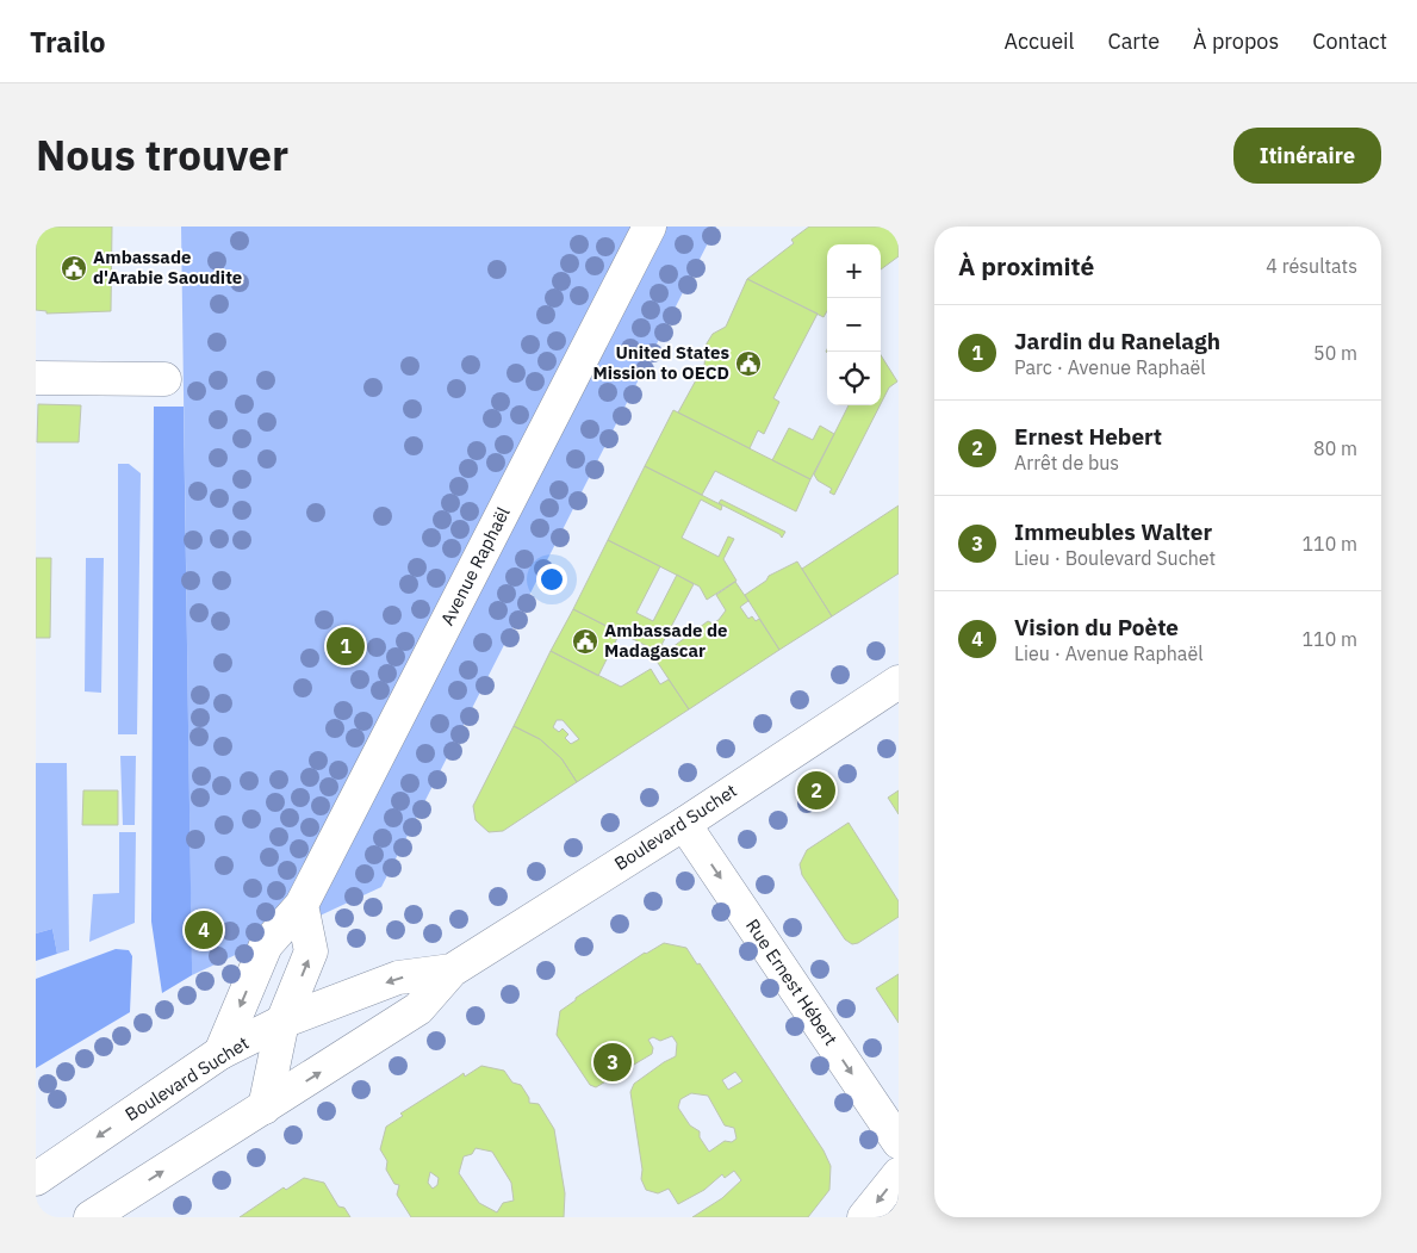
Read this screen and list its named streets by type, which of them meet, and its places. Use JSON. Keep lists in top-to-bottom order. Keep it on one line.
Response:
{"streets":{"street":["Avenue Raphaël","Boulevard Suchet","Rue Ernest Hébert"]},"crossings":[["Avenue Raphaël","Boulevard Suchet"],["Boulevard Suchet","Rue Ernest Hébert"]],"one_way":["Rue Ernest Hébert"],"places":{"public building":["Ambassade d'Arabie Saoudite","United States Mission to OECD","Ambassade de Madagascar"]},"page":{"header":"Trailo","nav":["Accueil","Carte","À propos","Contact"],"title":"Nous trouver","buttons":"Itinéraire","heading":["À proximité","4 résultats"],"map_buttons":["+","−"],"list":[{"mark":"1","name":"Jardin du Ranelagh","note":"Parc · Avenue Raphaël","value":"50 m"},{"mark":"2","name":"Ernest Hebert","note":"Arrêt de bus","value":"80 m"},{"mark":"3","name":"Immeubles Walter","note":"Lieu · Boulevard Suchet","value":"110 m"},{"mark":"4","name":"Vision du Poète","note":"Lieu · Avenue Raphaël","value":"110 m"}],"pins":["1","2","4","3"]}}
